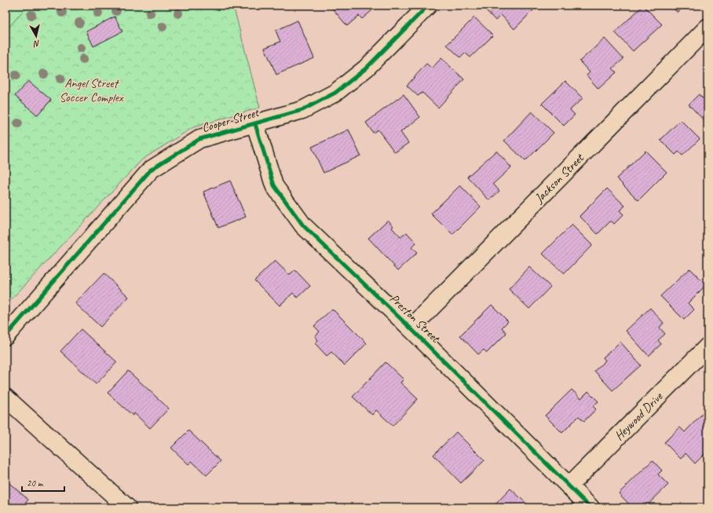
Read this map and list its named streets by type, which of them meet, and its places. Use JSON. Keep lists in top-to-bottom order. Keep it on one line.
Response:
{"streets":{"street":["Cooper Street","Jackson Street","Preston Street","Heywood Drive"]},"crossings":[["Cooper Street","Preston Street"],["Jackson Street","Preston Street"],["Preston Street","Heywood Drive"]],"parks":["Angel Street Soccer Complex"],"scale_bar":"20 m","north":"bottom"}
